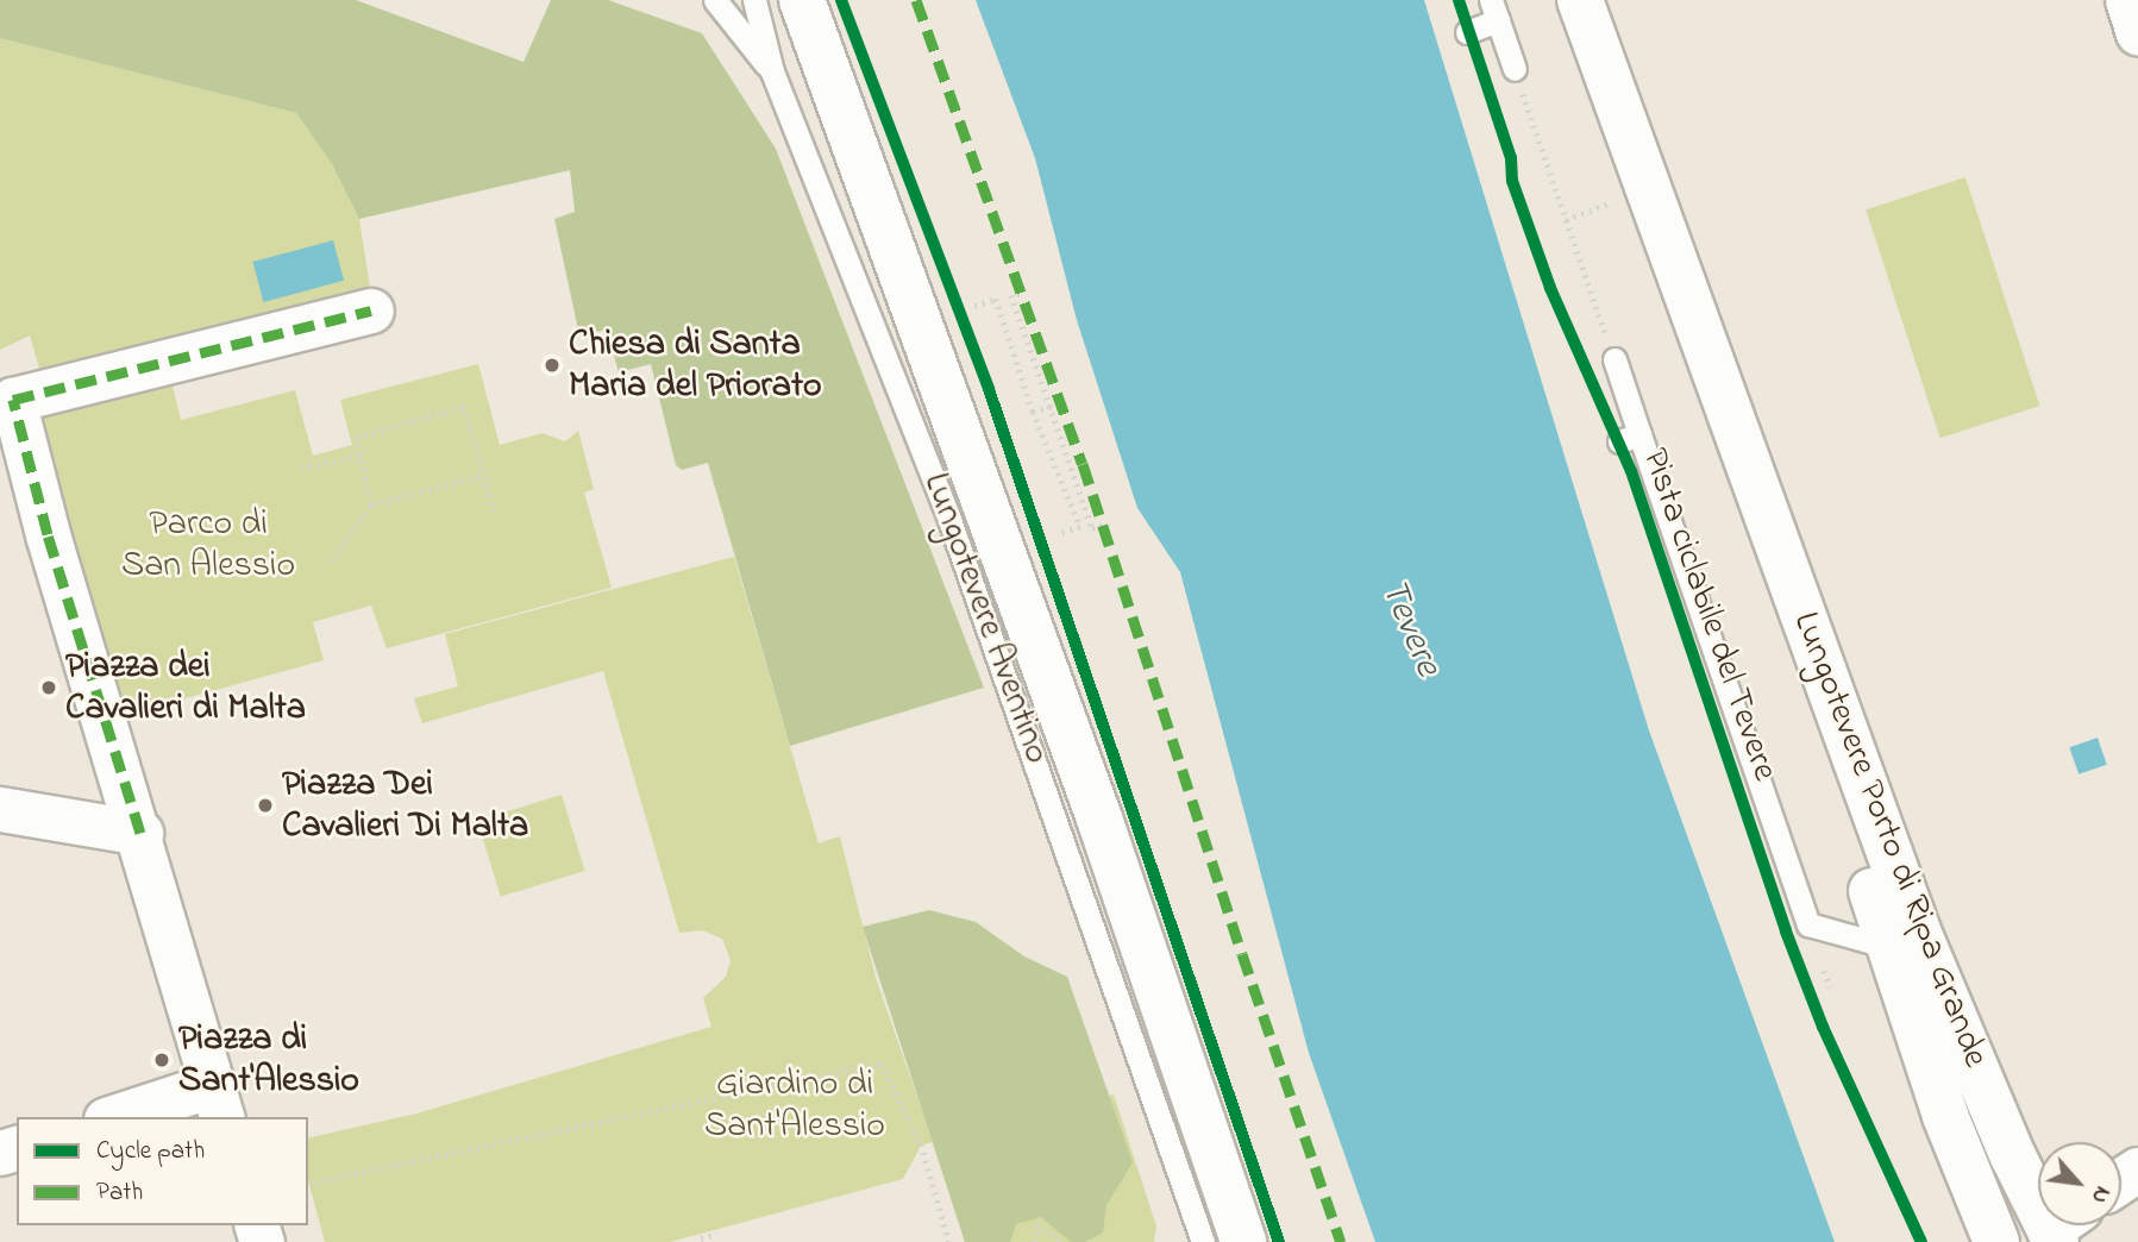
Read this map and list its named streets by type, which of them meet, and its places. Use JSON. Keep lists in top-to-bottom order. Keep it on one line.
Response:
{"streets":{"main road":["Lungotevere Aventino","Lungotevere Porto di Ripa Grande"],"cycle path":["Pista ciclabile del Tevere"]},"water":["Tevere"],"parks":["Parco di San Alessio","Giardino di Sant'Alessio"],"places":["Chiesa di Santa Maria del Priorato","Piazza dei Cavalieri di Malta","Piazza Dei Cavalieri Di Malta","Piazza di Sant'Alessio"],"legend":["Cycle path","Path"],"north":"bottom right"}
